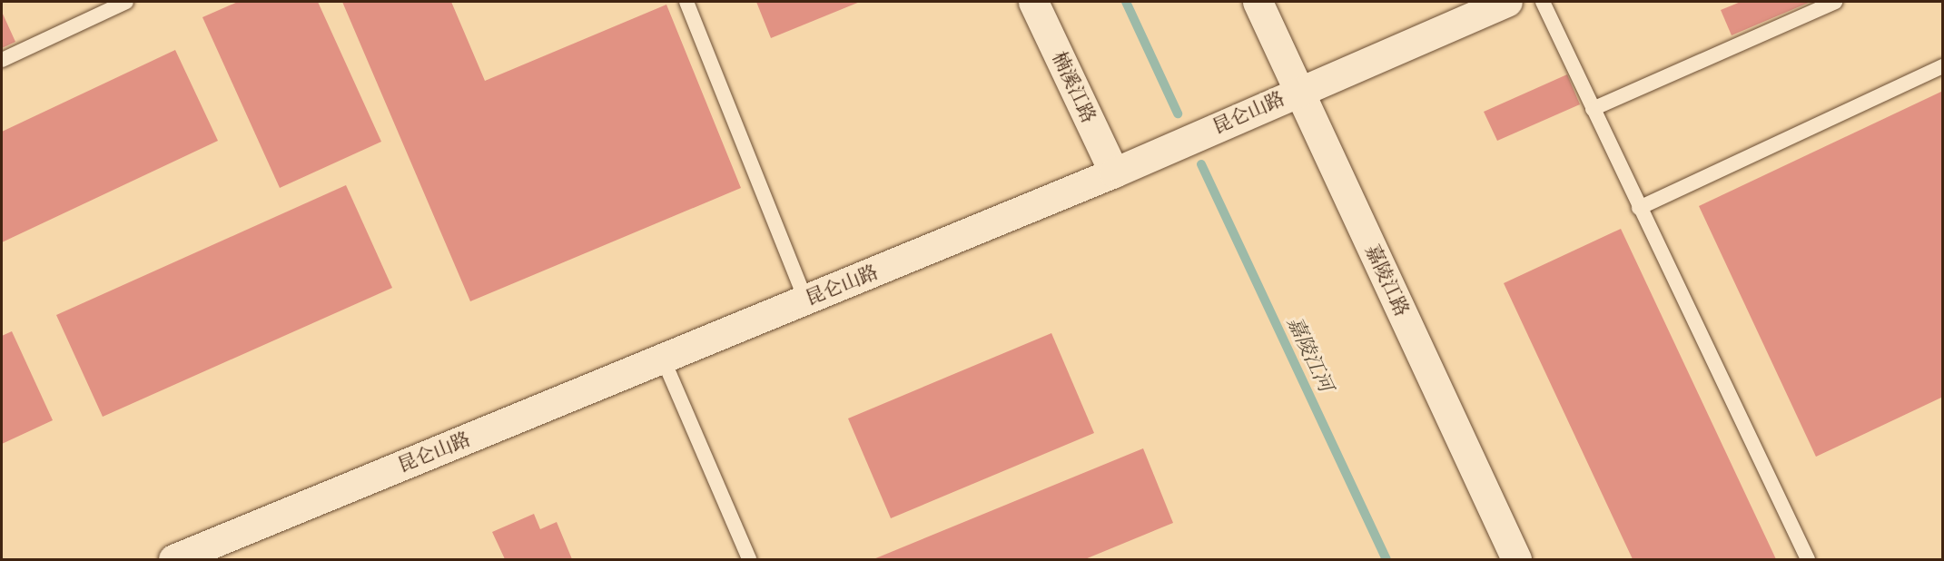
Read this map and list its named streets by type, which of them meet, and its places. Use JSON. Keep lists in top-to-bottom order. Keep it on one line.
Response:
{"streets":{"street":["楠溪江路","昆仑山路","嘉陵江路"]},"crossings":[["楠溪江路","昆仑山路"],["昆仑山路","嘉陵江路"]],"water":["嘉陵江河"]}
